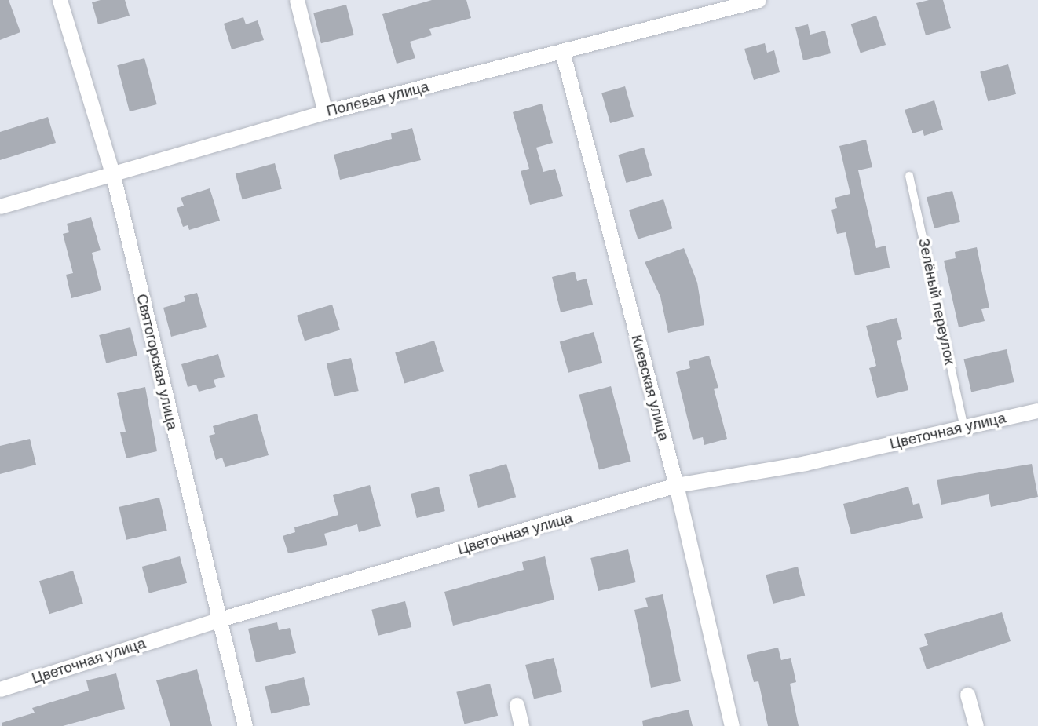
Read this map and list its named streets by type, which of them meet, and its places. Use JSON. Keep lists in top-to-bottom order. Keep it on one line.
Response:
{"streets":{"street":["Полевая улица","Святогорская улица","Киевская улица","Цветочная улица"],"lane":["Зелёный переулок"]},"crossings":[["Полевая улица","Святогорская улица"],["Полевая улица","Киевская улица"],["Зелёный переулок","Цветочная улица"],["Святогорская улица","Цветочная улица"],["Киевская улица","Цветочная улица"]]}
